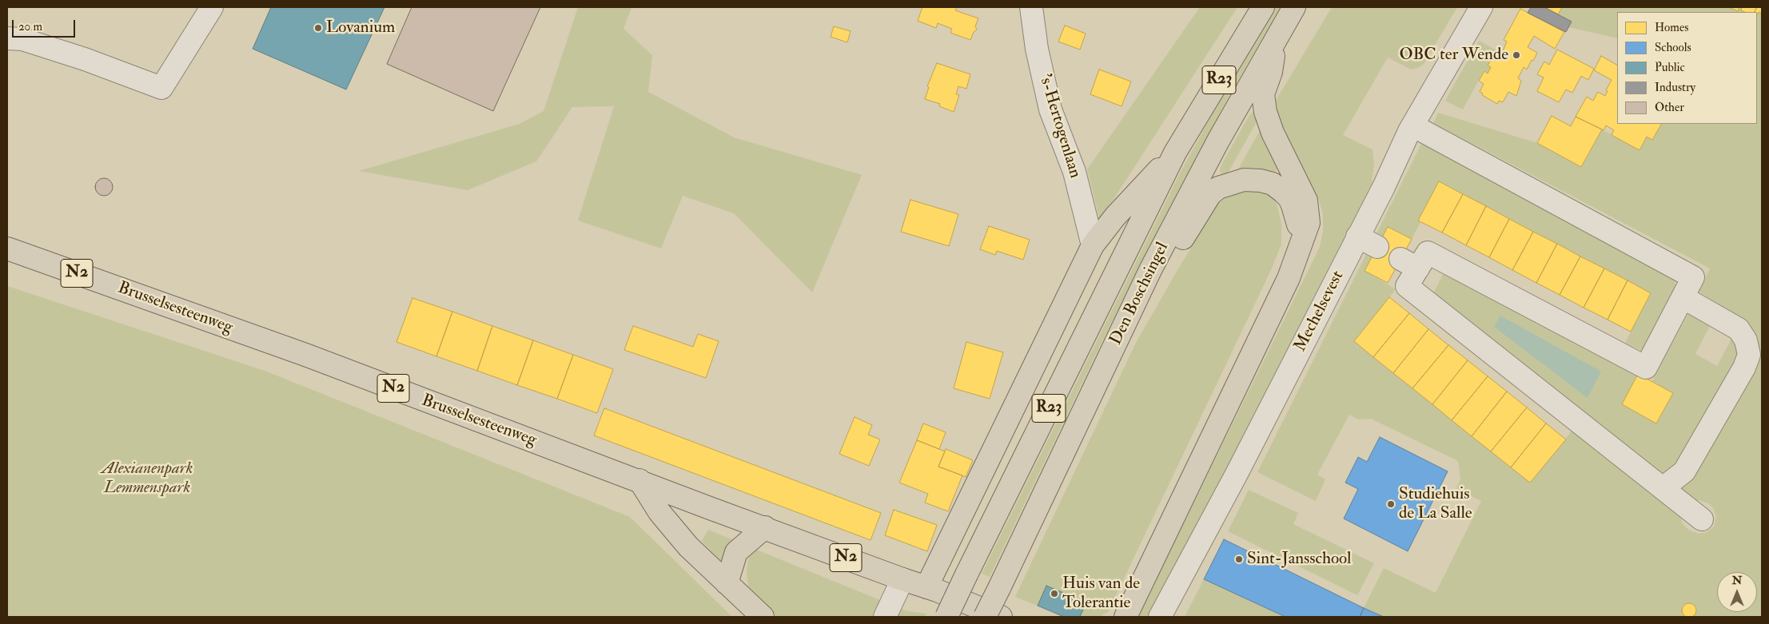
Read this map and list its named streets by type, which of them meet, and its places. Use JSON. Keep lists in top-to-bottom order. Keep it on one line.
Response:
{"streets":{"main road":["R23","N2","Den Boschsingel","Brusselsesteenweg"],"street":["'s-Hertogenlaan","Mechelsevest"]},"crossings":[["N2","Brusselsesteenweg"]],"parks":["Alexianenpark Lemmenspark"],"places":["Lovanium","OBC ter Wende","Studiehuis de La Salle","Sint-Jansschool","Huis van de Tolerantie"],"legend":["Homes","Schools","Public","Industry","Other"],"scale_bar":"20 m","north":"top"}
